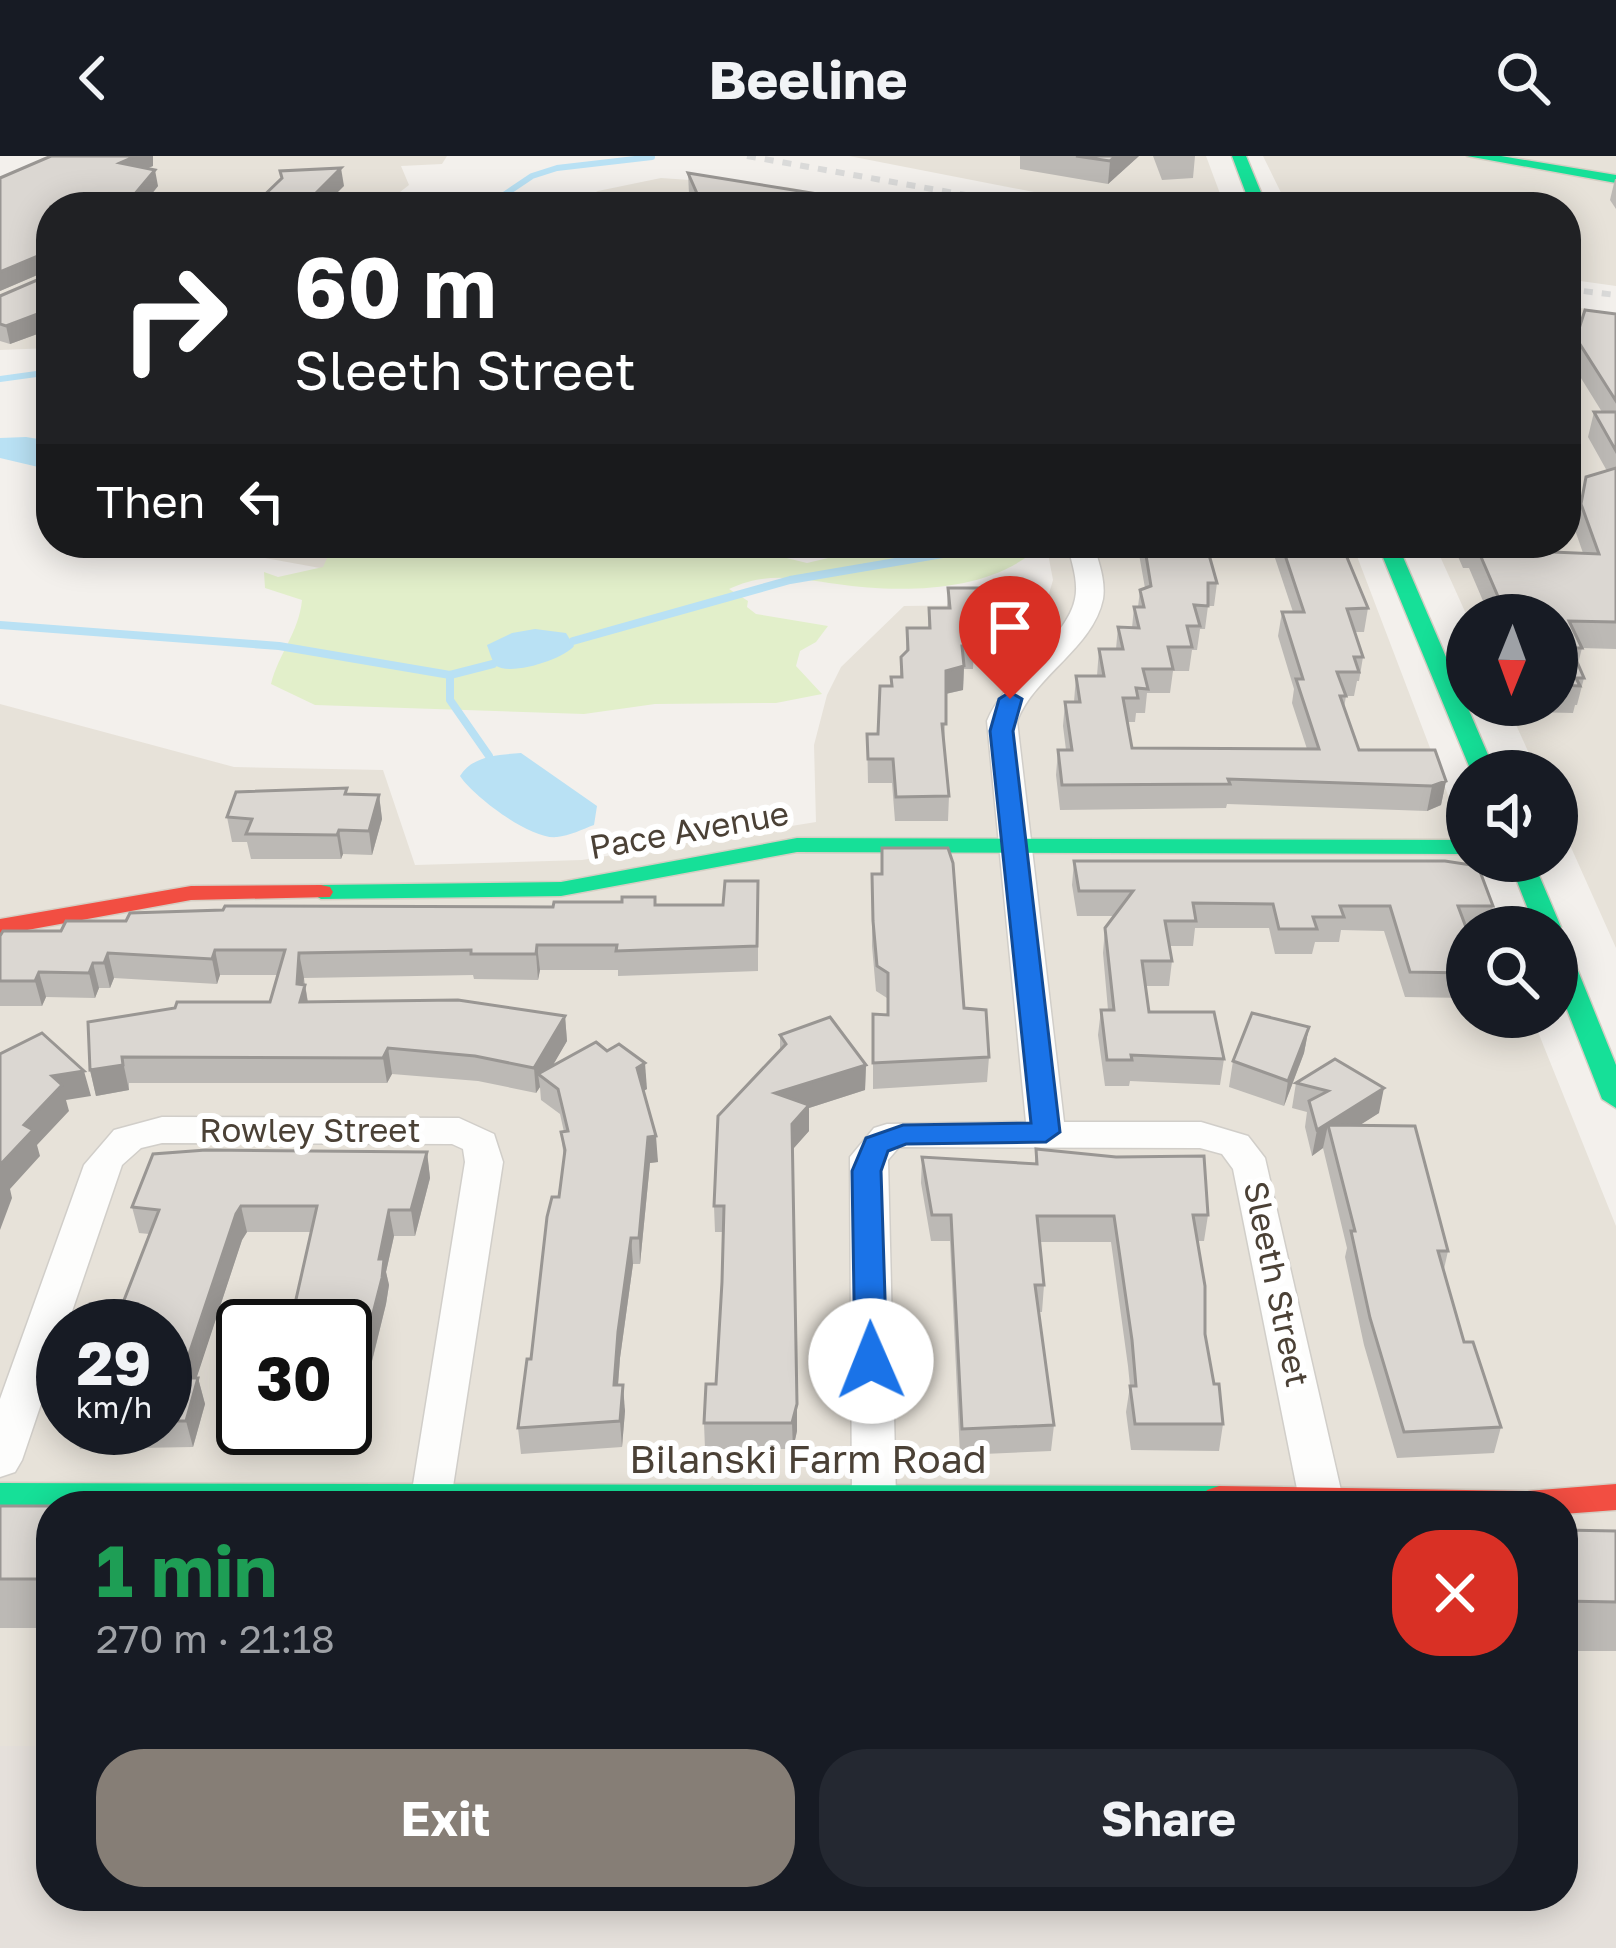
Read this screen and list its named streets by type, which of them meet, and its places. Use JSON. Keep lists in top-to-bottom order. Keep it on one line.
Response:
{"streets":{"street":["Pace Avenue","Rowley Street","Sleeth Street","Bilanski Farm Road"]},"north":"bottom","page":{"header":"Beeline","turn":["60 m","Sleeth Street"],"then":"Then","speed":"29 km/h","limit":"30","heading":["1 min","270 m · 21:18"],"buttons":["Exit","Share"]}}
